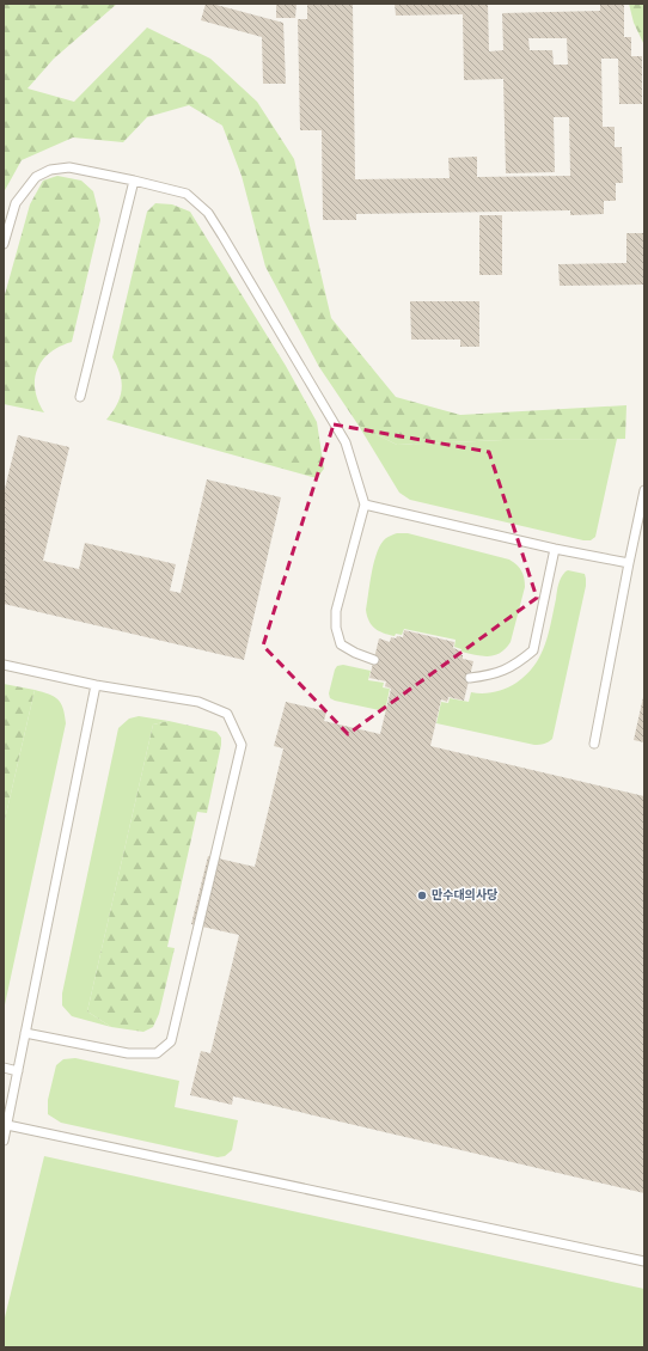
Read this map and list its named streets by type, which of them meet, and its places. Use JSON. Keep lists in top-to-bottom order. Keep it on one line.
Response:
{"places":["만수대의사당"]}
